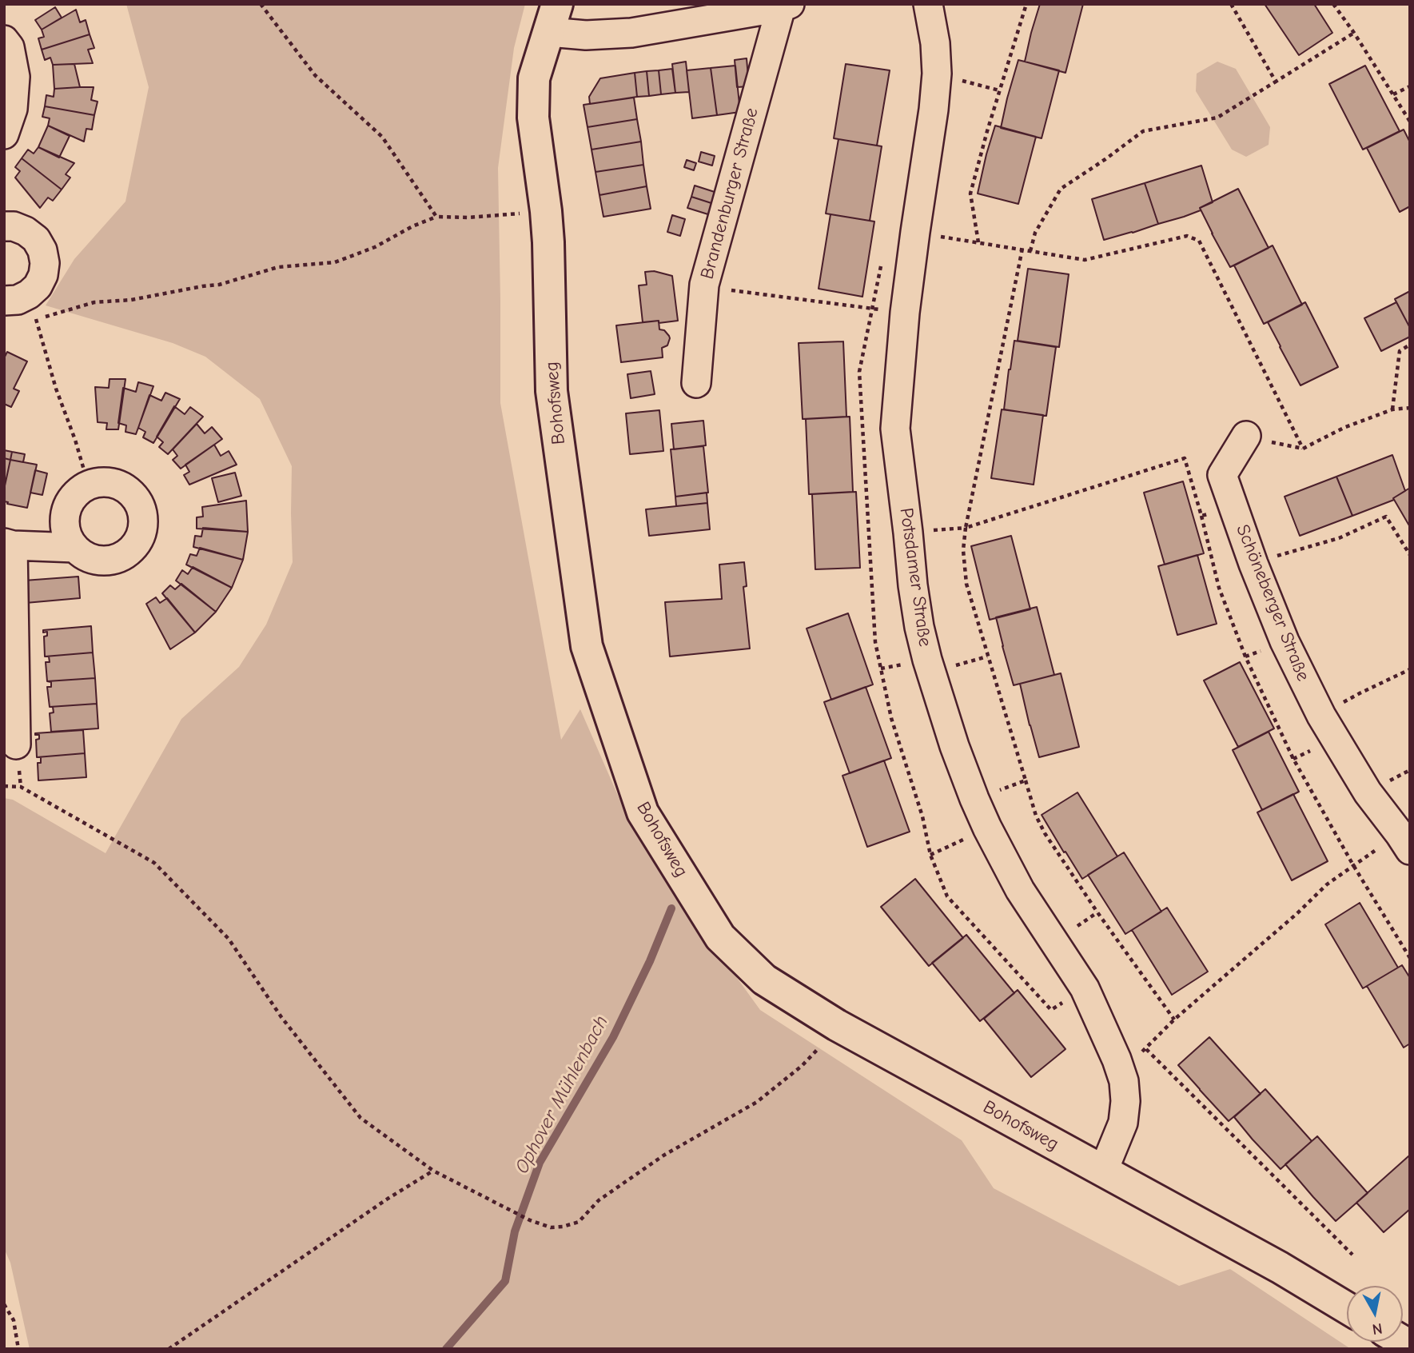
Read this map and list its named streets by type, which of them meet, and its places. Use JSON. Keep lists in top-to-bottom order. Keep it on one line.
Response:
{"streets":{"street":["Brandenburger Straße","Bohofsweg","Potsdamer Straße","Schöneberger Straße"]},"crossings":[["Brandenburger Straße","Bohofsweg"],["Bohofsweg","Potsdamer Straße"]],"water":["Ophover Mühlenbach"],"north":"bottom"}
